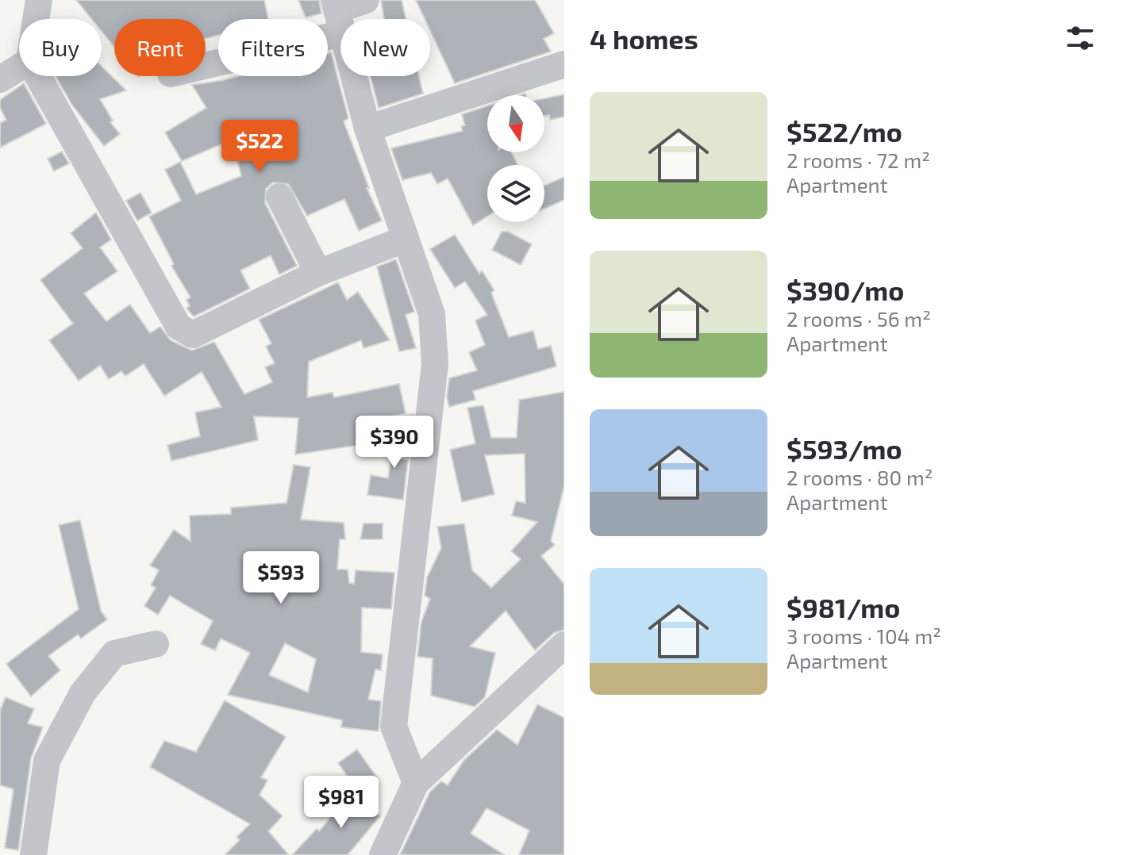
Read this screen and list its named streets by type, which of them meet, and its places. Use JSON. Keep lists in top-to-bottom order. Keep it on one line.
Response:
{"north":"bottom","page":{"heading":"4 homes","chip":["Buy","Rent","Filters","New"],"list":[{"name":"$522/mo","note":"2 rooms · 72 m² · Apartment"},{"name":"$390/mo","note":"2 rooms · 56 m² · Apartment"},{"name":"$593/mo","note":"2 rooms · 80 m² · Apartment"},{"name":"$981/mo","note":"3 rooms · 104 m² · Apartment"}],"price":["$522","$390","$593","$981"]}}
